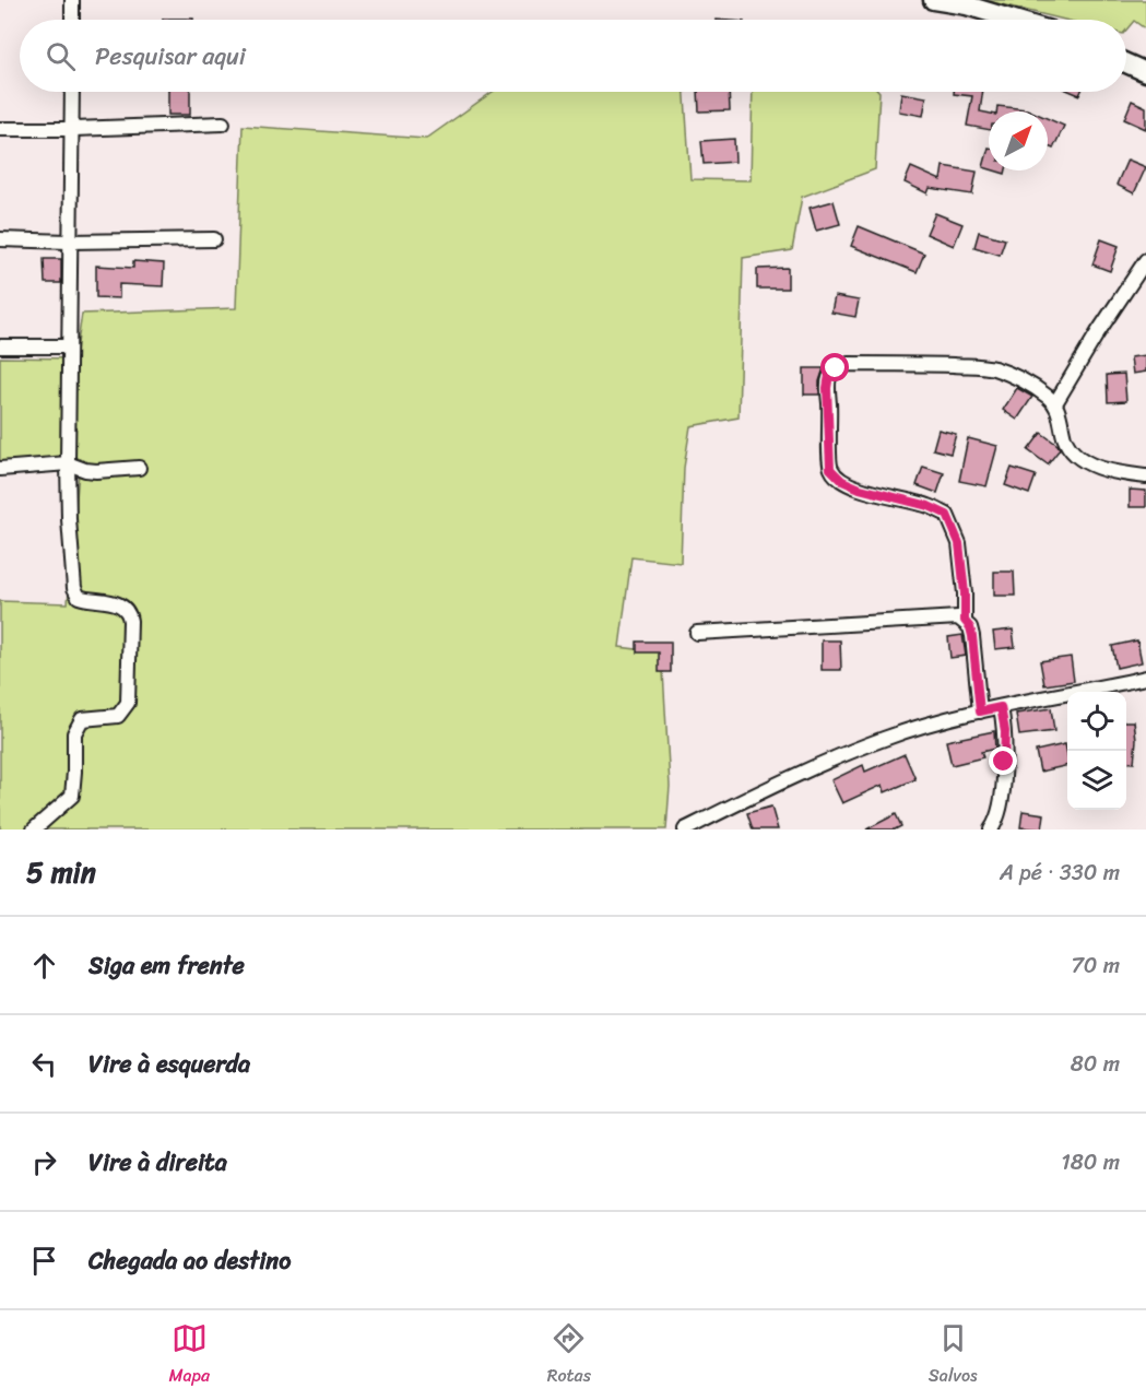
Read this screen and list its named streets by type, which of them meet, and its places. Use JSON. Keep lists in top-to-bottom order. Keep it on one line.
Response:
{"north":"top right","page":{"search":"Pesquisar aqui","heading":["5 min","A pé · 330 m"],"list":[["Siga em frente","70 m"],["Vire à esquerda","80 m"],["Vire à direita","180 m"],"Chegada ao destino"],"nav":["Mapa","Rotas","Salvos"]}}
